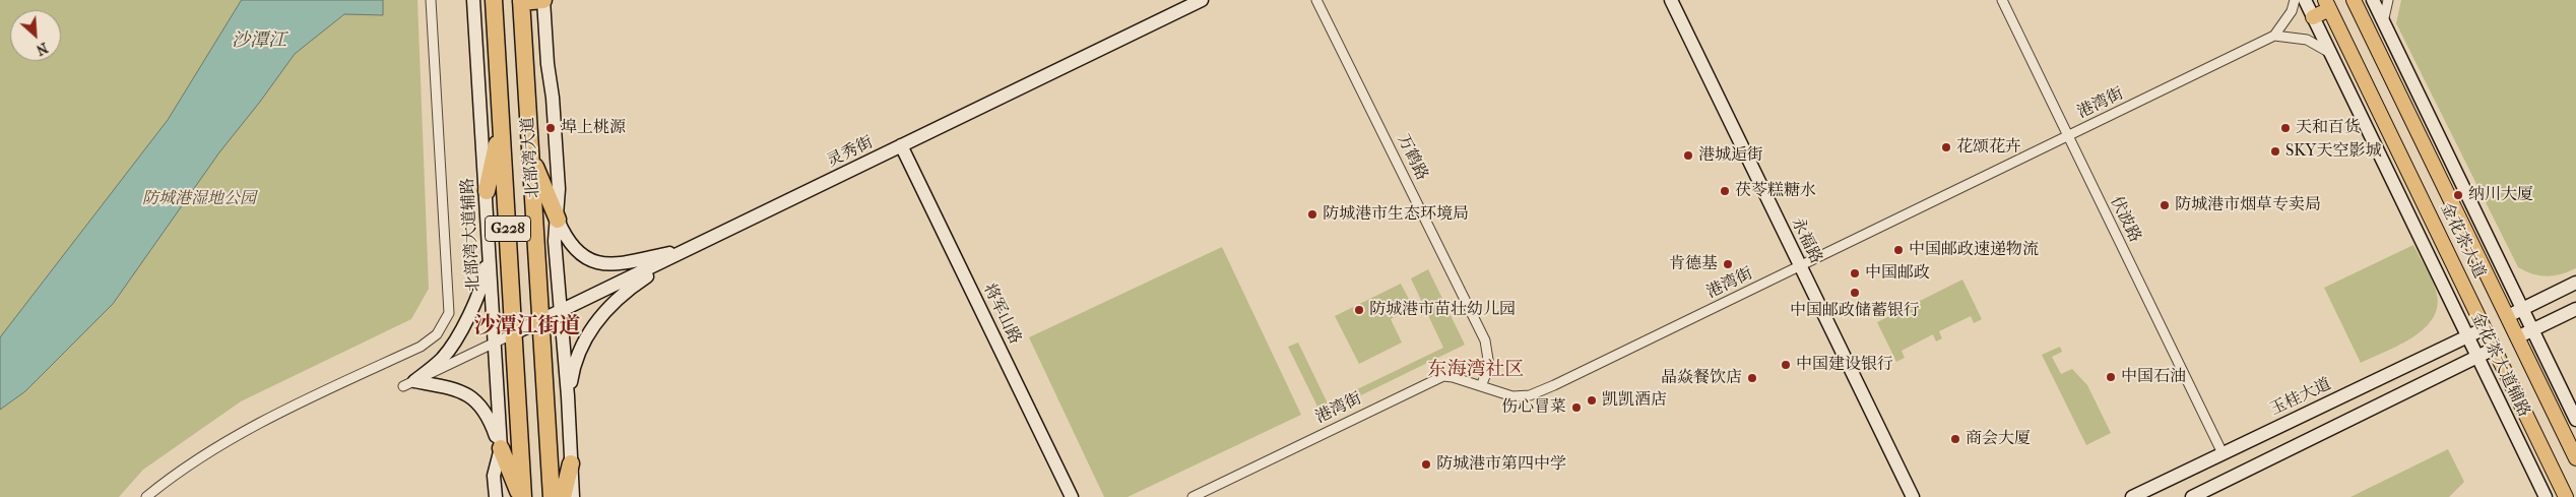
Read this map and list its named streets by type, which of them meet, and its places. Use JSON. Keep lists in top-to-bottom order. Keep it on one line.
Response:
{"streets":{"highway":["北部湾大道","G228"],"main road":["灵秀街","北部湾大道辅路","永福路","金花茶大道","将军山路","金花茶大道辅路","玉桂大道"],"street":["港湾街","万鹤路","伏波路"]},"crossings":[["港湾街","万鹤路"],["港湾街","伏波路"],["港湾街","永福路"],["灵秀街","北部湾大道"],["灵秀街","将军山路"],["伏波路","玉桂大道"],["金花茶大道","玉桂大道"],["金花茶大道辅路","玉桂大道"]],"districts":["沙潭江街道","东海湾社区"],"water":["沙潭江"],"parks":["防城港湿地公园"],"places":["埠上桃源","天和百货","花颂花卉","SKY天空影城","港城逅街","茯苓糕糖水","纳川大厦","防城港市烟草专卖局","防城港市生态环境局","中国邮政速递物流","肯德基","中国邮政","中国邮政储蓄银行","防城港市苗壮幼儿园","中国建设银行","中国石油","晶焱餐饮店","凯凯酒店","伤心冒菜","商会大厦","防城港市第四中学"],"north":"bottom right"}
